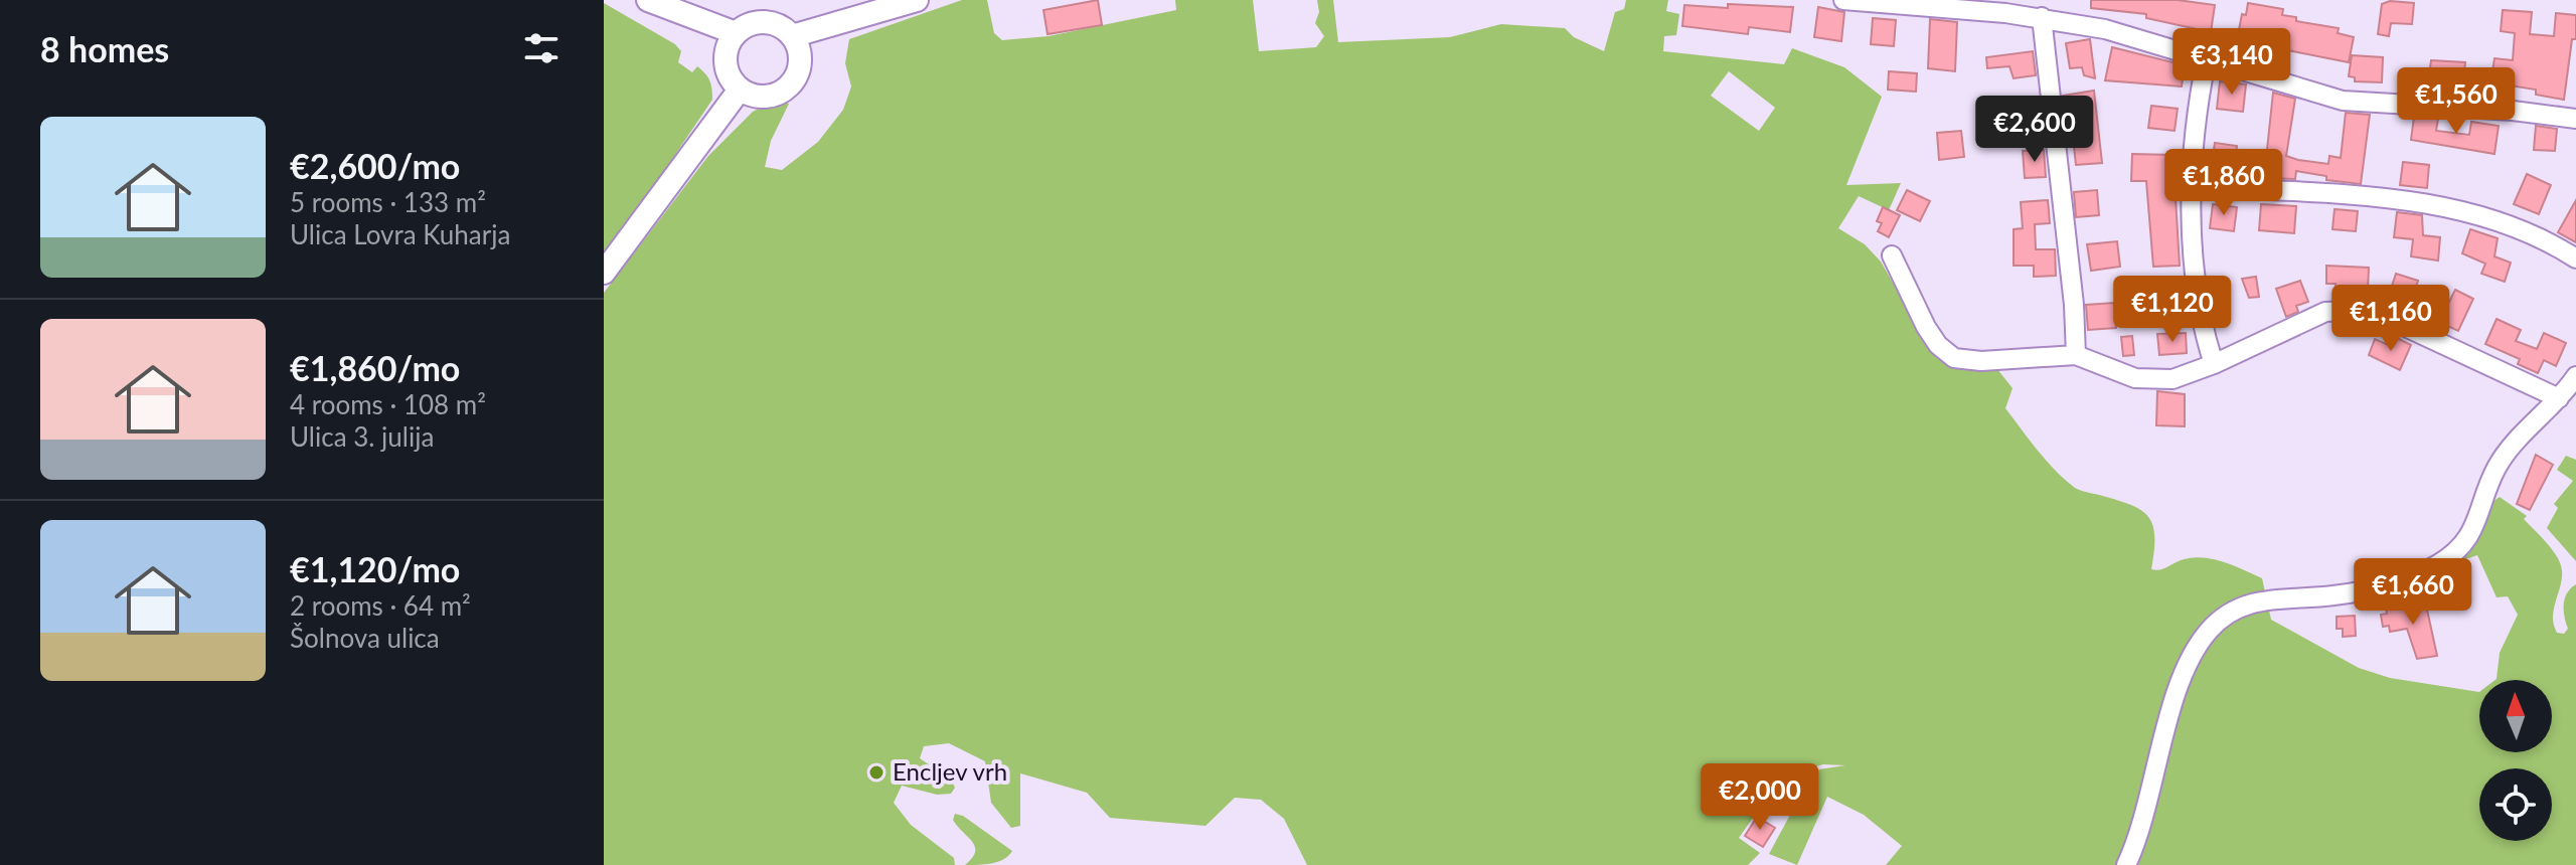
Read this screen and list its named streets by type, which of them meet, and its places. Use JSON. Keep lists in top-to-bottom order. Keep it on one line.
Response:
{"places":["Encljev vrh"],"north":"top","page":{"heading":"8 homes","price":["€3,140","€1,560","€2,600","€1,860","€1,120","€1,160","€1,660","€2,000"],"list":[{"name":"€2,600/mo","note":"5 rooms · 133 m² · Ulica Lovra Kuharja"},{"name":"€1,860/mo","note":"4 rooms · 108 m² · Ulica 3. julija"},{"name":"€1,120/mo","note":"2 rooms · 64 m² · Šolnova ulica"}]}}
